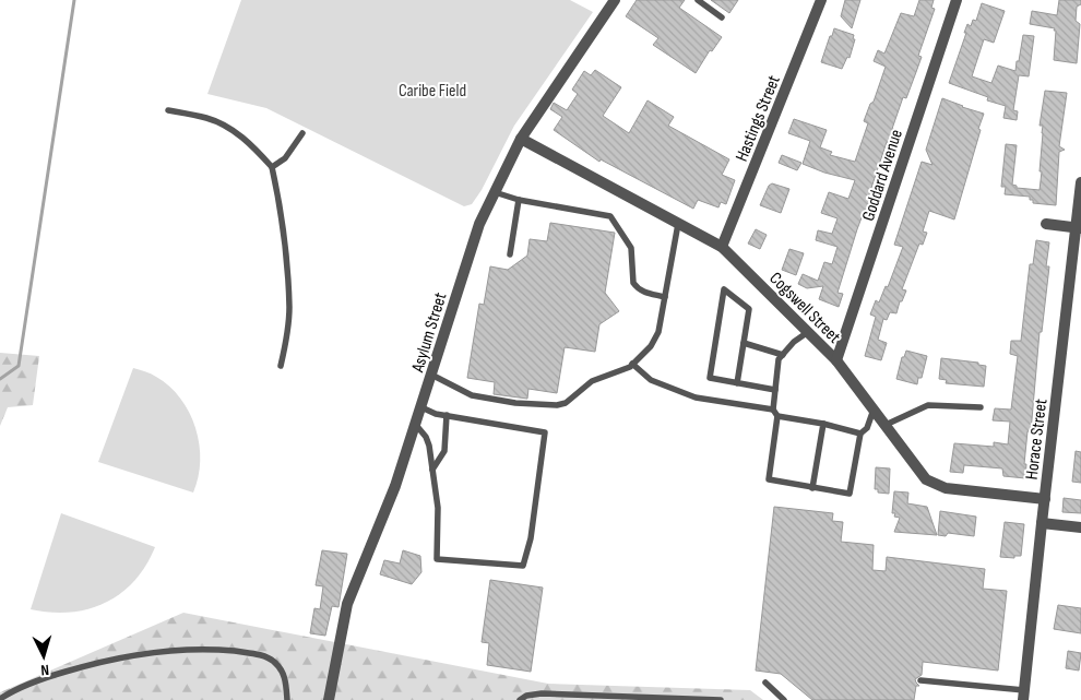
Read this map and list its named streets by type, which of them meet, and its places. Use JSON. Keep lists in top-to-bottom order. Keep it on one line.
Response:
{"streets":{"street":["Hastings Street","Goddard Avenue","Cogswell Street","Asylum Street","Horace Street"]},"crossings":[["Hastings Street","Cogswell Street"],["Goddard Avenue","Cogswell Street"],["Cogswell Street","Asylum Street"],["Cogswell Street","Horace Street"]],"parks":["Caribe Field"],"north":"bottom"}
